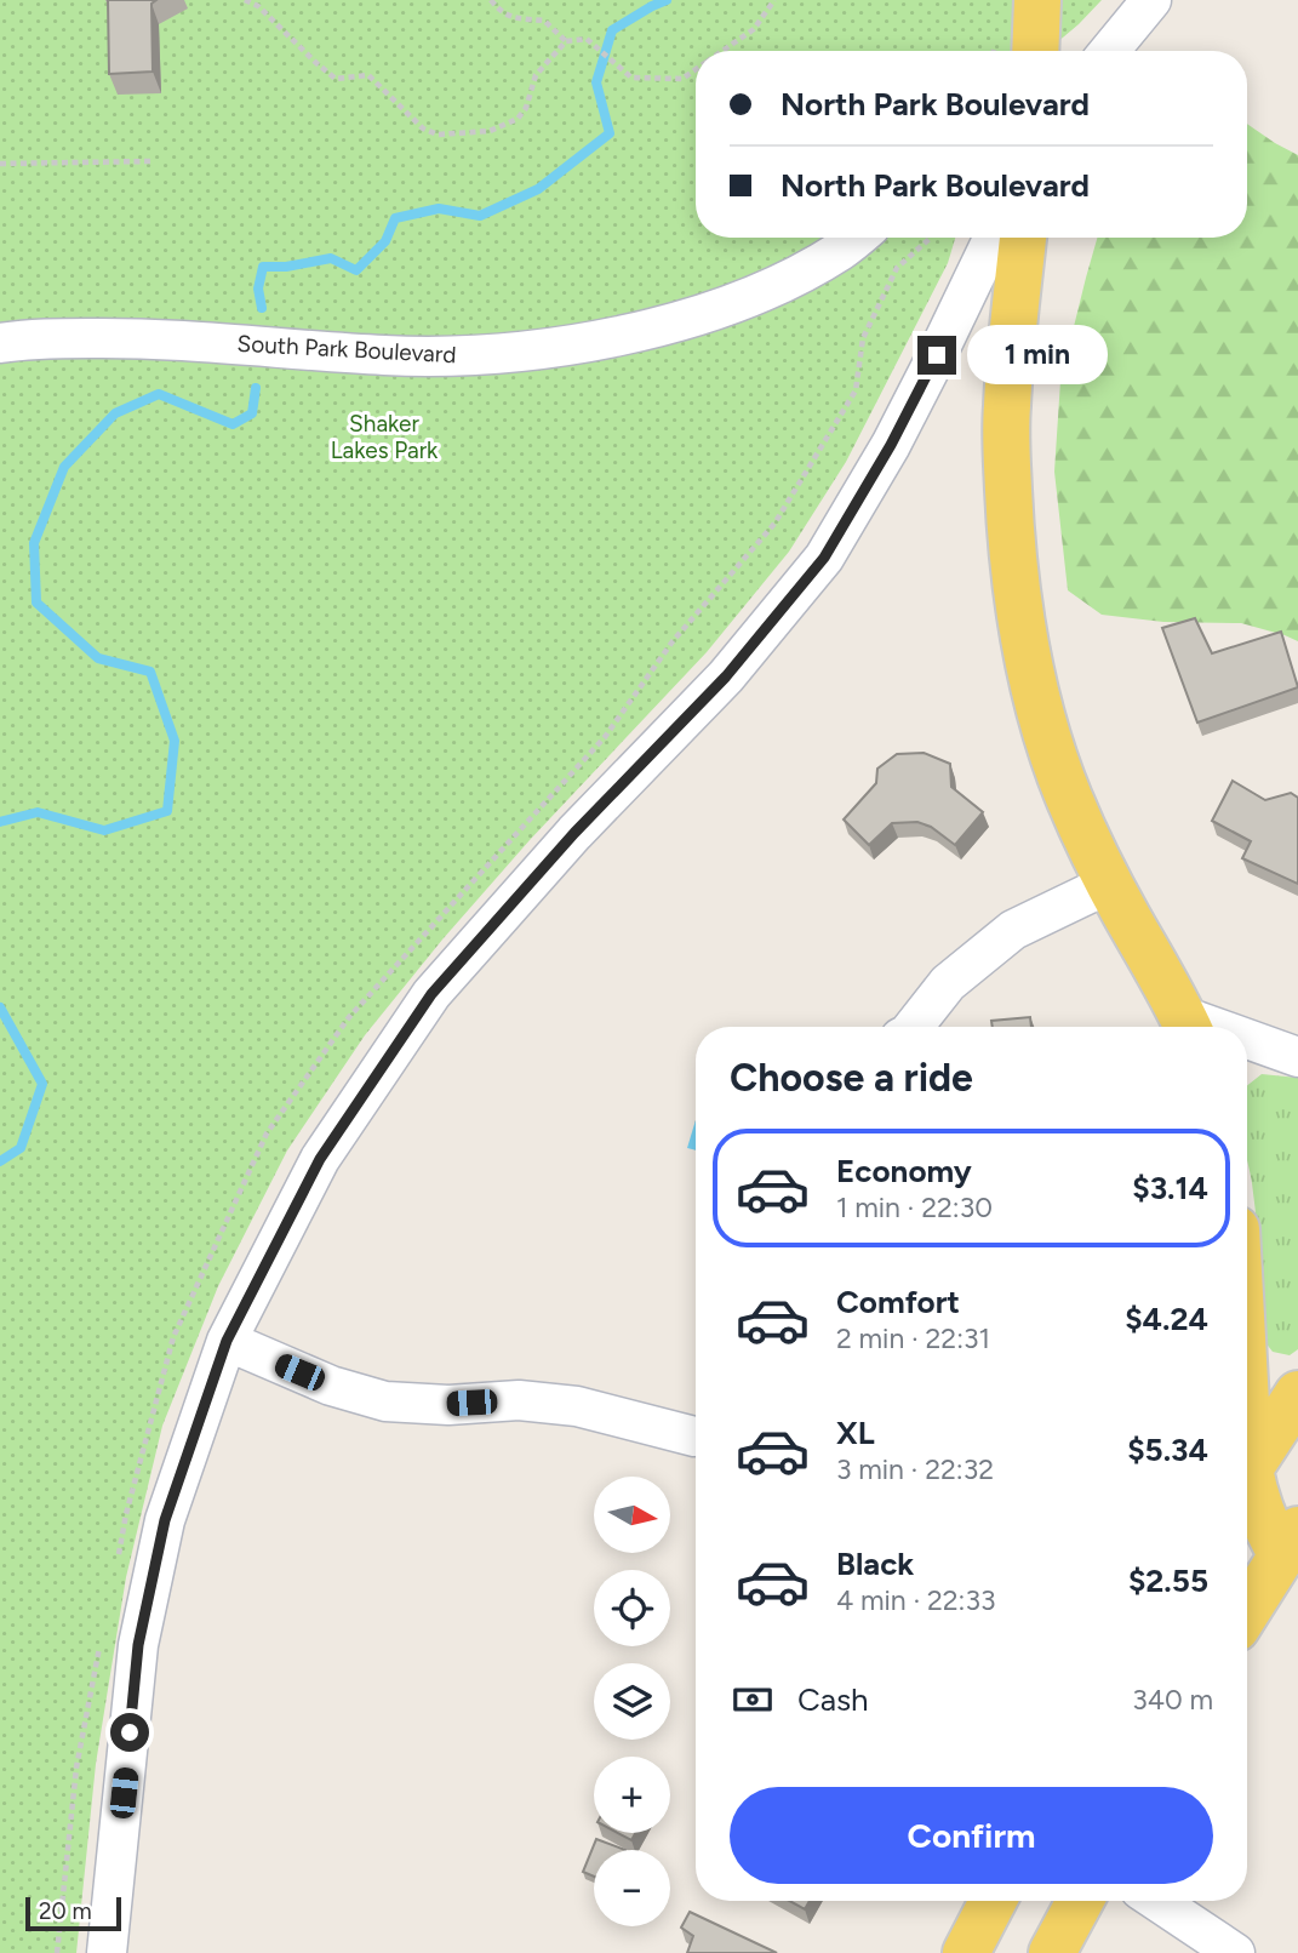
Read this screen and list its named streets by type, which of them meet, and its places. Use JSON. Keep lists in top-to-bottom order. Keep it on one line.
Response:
{"streets":{"street":["South Park Boulevard"]},"parks":["Shaker Lakes Park"],"scale_bar":"20 m","north":"right","page":{"banner":["North Park Boulevard","North Park Boulevard"],"bubble":"1 min","heading":"Choose a ride","list":[{"name":"Economy","note":"1 min · 22:30","value":"$3.14"},{"name":"Comfort","note":"2 min · 22:31","value":"$4.24"},{"name":"XL","note":"3 min · 22:32","value":"$5.34"},{"name":"Black","note":"4 min · 22:33","value":"$2.55"}],"map_buttons":["+","−"],"pay":["Cash","340 m"],"buttons":"Confirm","scale":"20 m"}}
